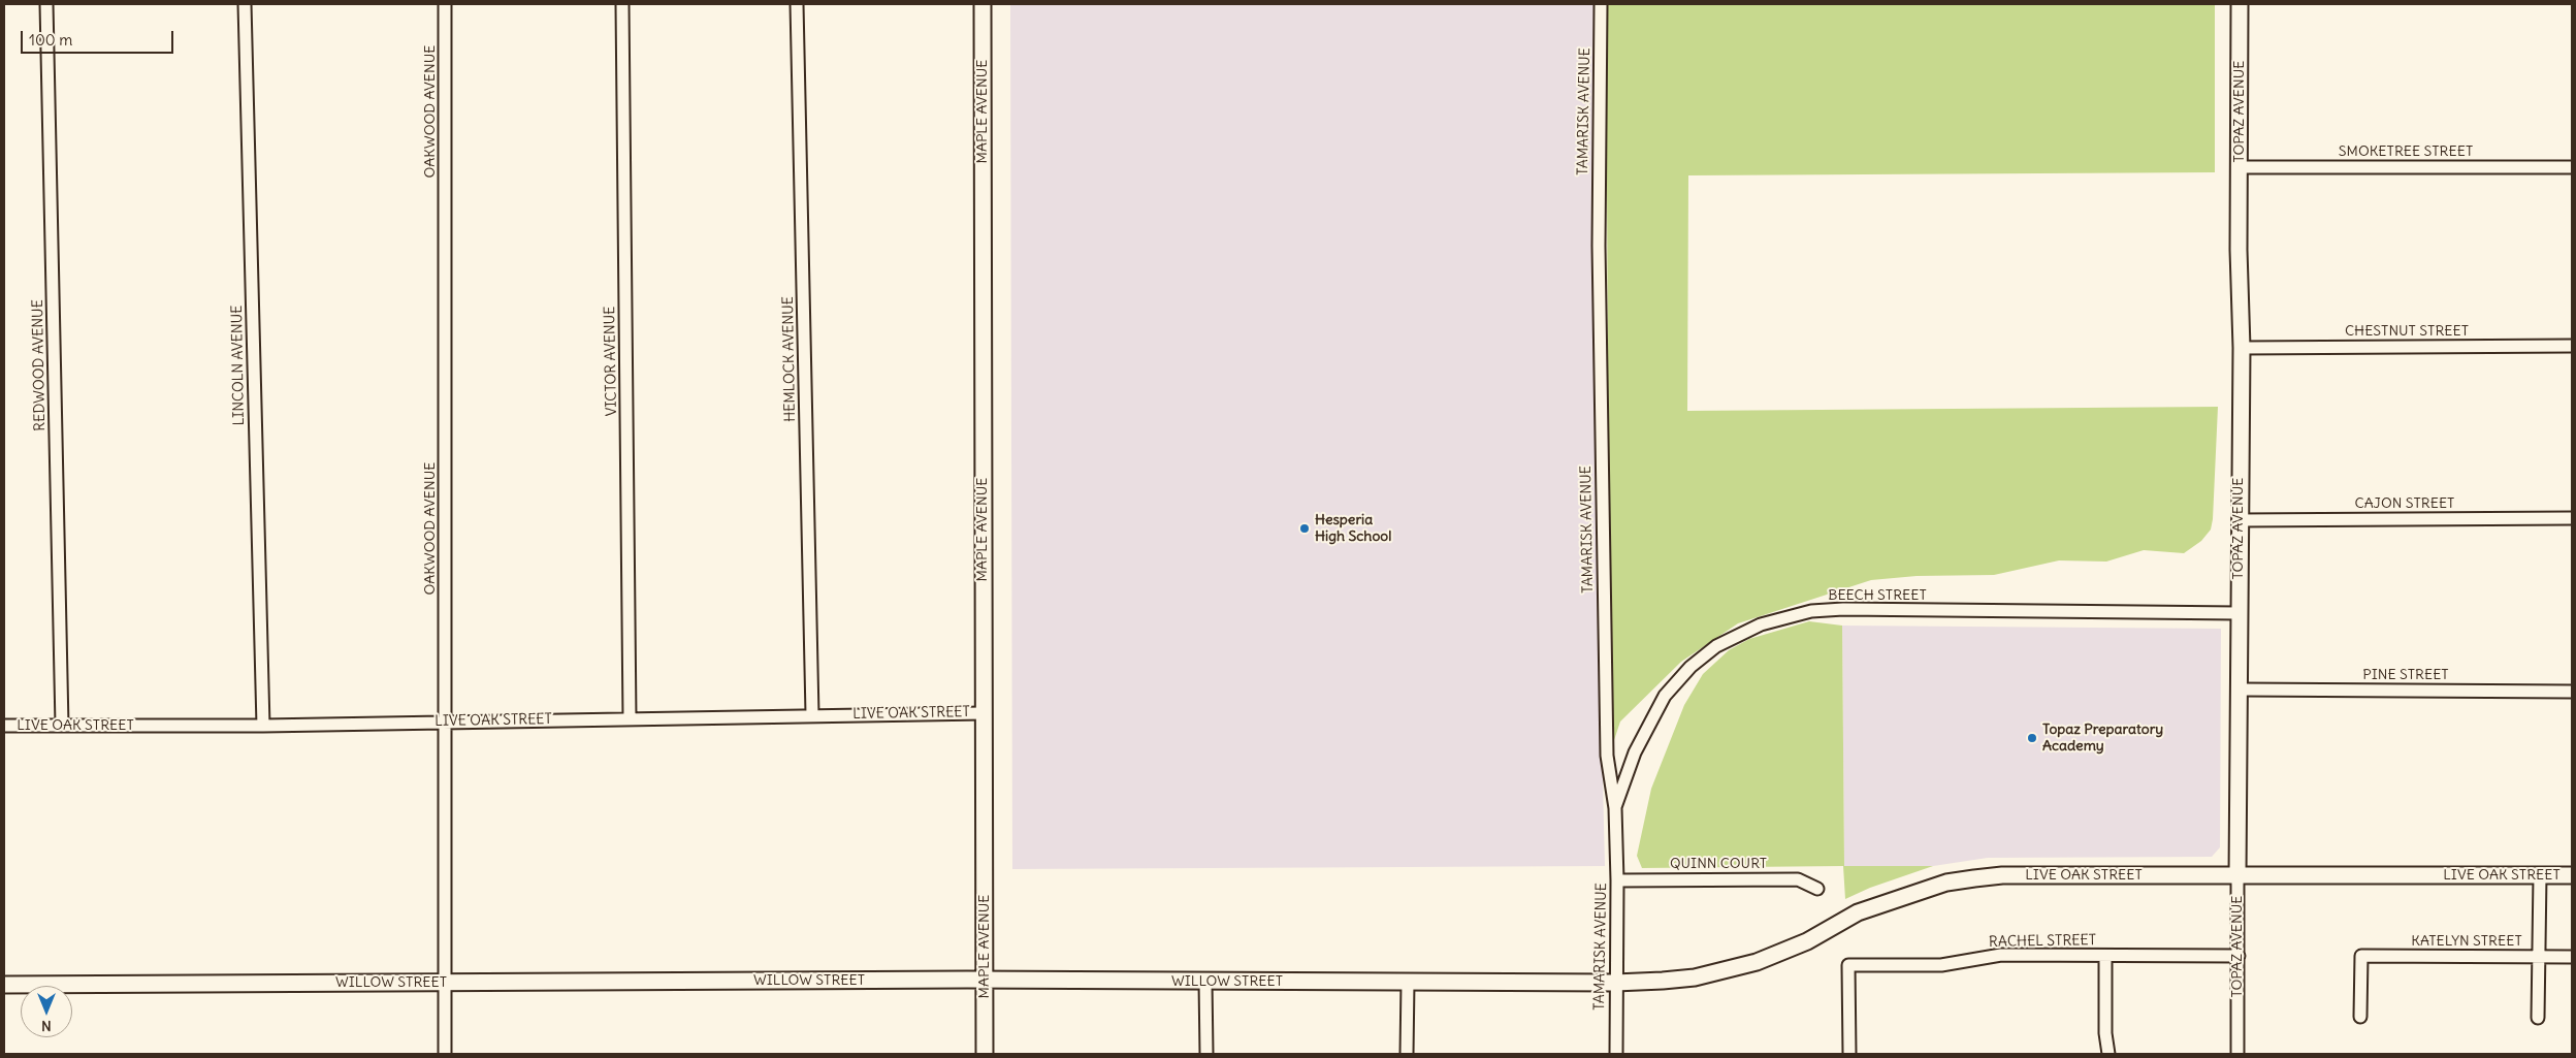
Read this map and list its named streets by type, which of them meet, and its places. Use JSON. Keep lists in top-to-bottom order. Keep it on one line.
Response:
{"streets":{"street":["OAKWOOD AVENUE","MAPLE AVENUE","TAMARISK AVENUE","TOPAZ AVENUE","SMOKETREE STREET","CHESTNUT STREET","HEMLOCK AVENUE","VICTOR AVENUE","REDWOOD AVENUE","LINCOLN AVENUE","CAJON STREET","BEECH STREET","PINE STREET","LIVE OAK STREET","QUINN COURT","RACHEL STREET","KATELYN STREET","WILLOW STREET"]},"crossings":[["OAKWOOD AVENUE","LIVE OAK STREET"],["OAKWOOD AVENUE","WILLOW STREET"],["MAPLE AVENUE","LIVE OAK STREET"],["MAPLE AVENUE","WILLOW STREET"],["TAMARISK AVENUE","BEECH STREET"],["TAMARISK AVENUE","LIVE OAK STREET"],["TAMARISK AVENUE","QUINN COURT"],["TAMARISK AVENUE","WILLOW STREET"],["TOPAZ AVENUE","SMOKETREE STREET"],["TOPAZ AVENUE","CHESTNUT STREET"],["TOPAZ AVENUE","CAJON STREET"],["TOPAZ AVENUE","BEECH STREET"],["TOPAZ AVENUE","PINE STREET"],["TOPAZ AVENUE","LIVE OAK STREET"],["TOPAZ AVENUE","RACHEL STREET"],["HEMLOCK AVENUE","LIVE OAK STREET"],["VICTOR AVENUE","LIVE OAK STREET"],["REDWOOD AVENUE","LIVE OAK STREET"],["LINCOLN AVENUE","LIVE OAK STREET"],["LIVE OAK STREET","WILLOW STREET"]],"places":["Hesperia High School","Topaz Preparatory Academy"],"scale_bar":"100 m","north":"bottom"}
